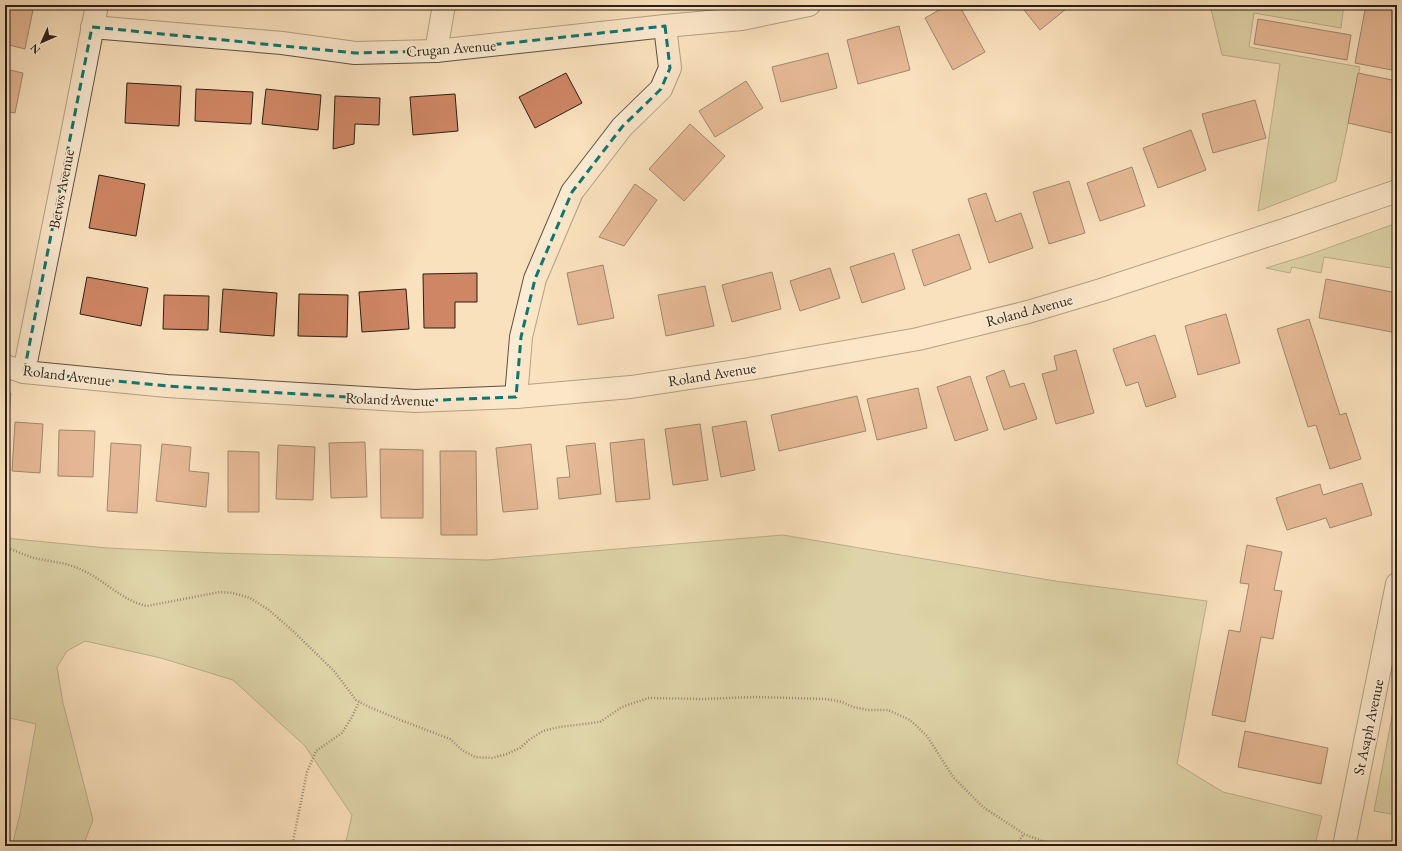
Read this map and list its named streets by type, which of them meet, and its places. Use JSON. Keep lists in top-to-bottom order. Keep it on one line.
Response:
{"streets":{"street":["Crugan Avenue","Betws Avenue","Roland Avenue","St Asaph Avenue"]},"crossings":[["Crugan Avenue","Betws Avenue"],["Betws Avenue","Roland Avenue"]],"north":"bottom left"}
